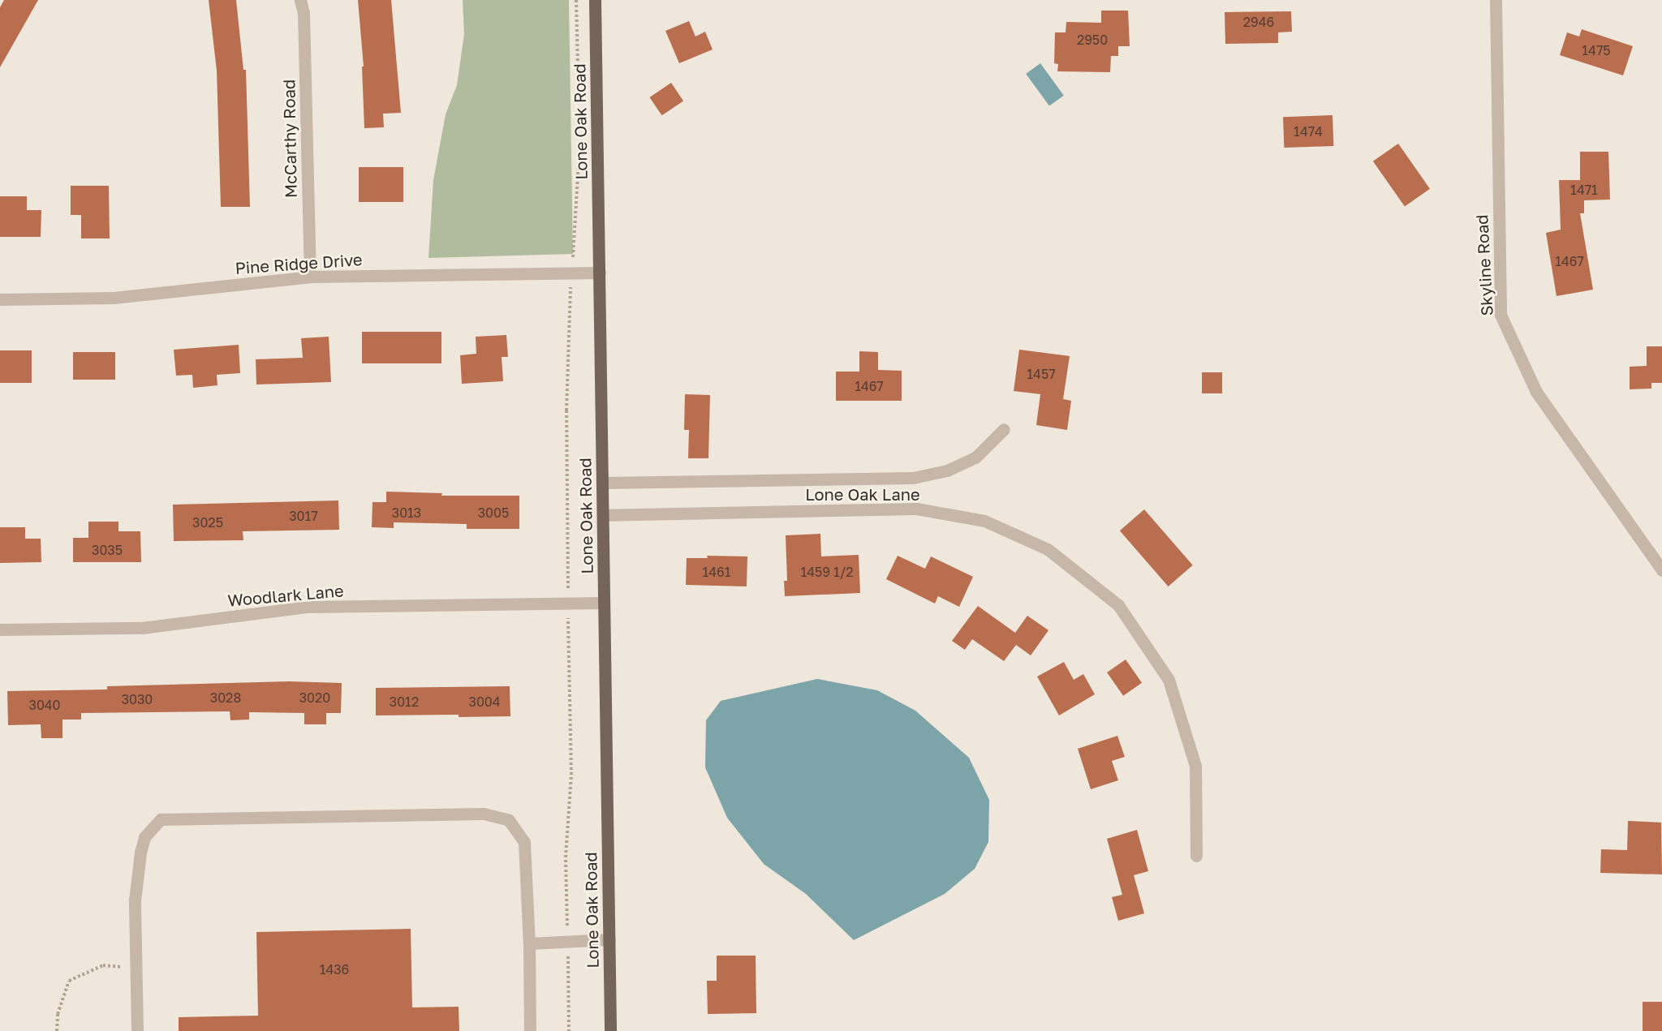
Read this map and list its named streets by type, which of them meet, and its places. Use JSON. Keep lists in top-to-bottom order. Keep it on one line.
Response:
{"streets":{"main road":["Lone Oak Road"],"street":["McCarthy Road","Pine Ridge Drive","Skyline Road","Lone Oak Lane","Woodlark Lane"]},"crossings":[["Lone Oak Road","Pine Ridge Drive"],["Lone Oak Road","Lone Oak Lane"],["Lone Oak Road","Woodlark Lane"],["McCarthy Road","Pine Ridge Drive"]],"house_numbers":["2946","2950","1475","1474","1471","1467","1457","1467","3013","3005","3017","3025","3035","1461","1459 1/2","3028","3020","3030","3012","3004","3040","1436"]}
